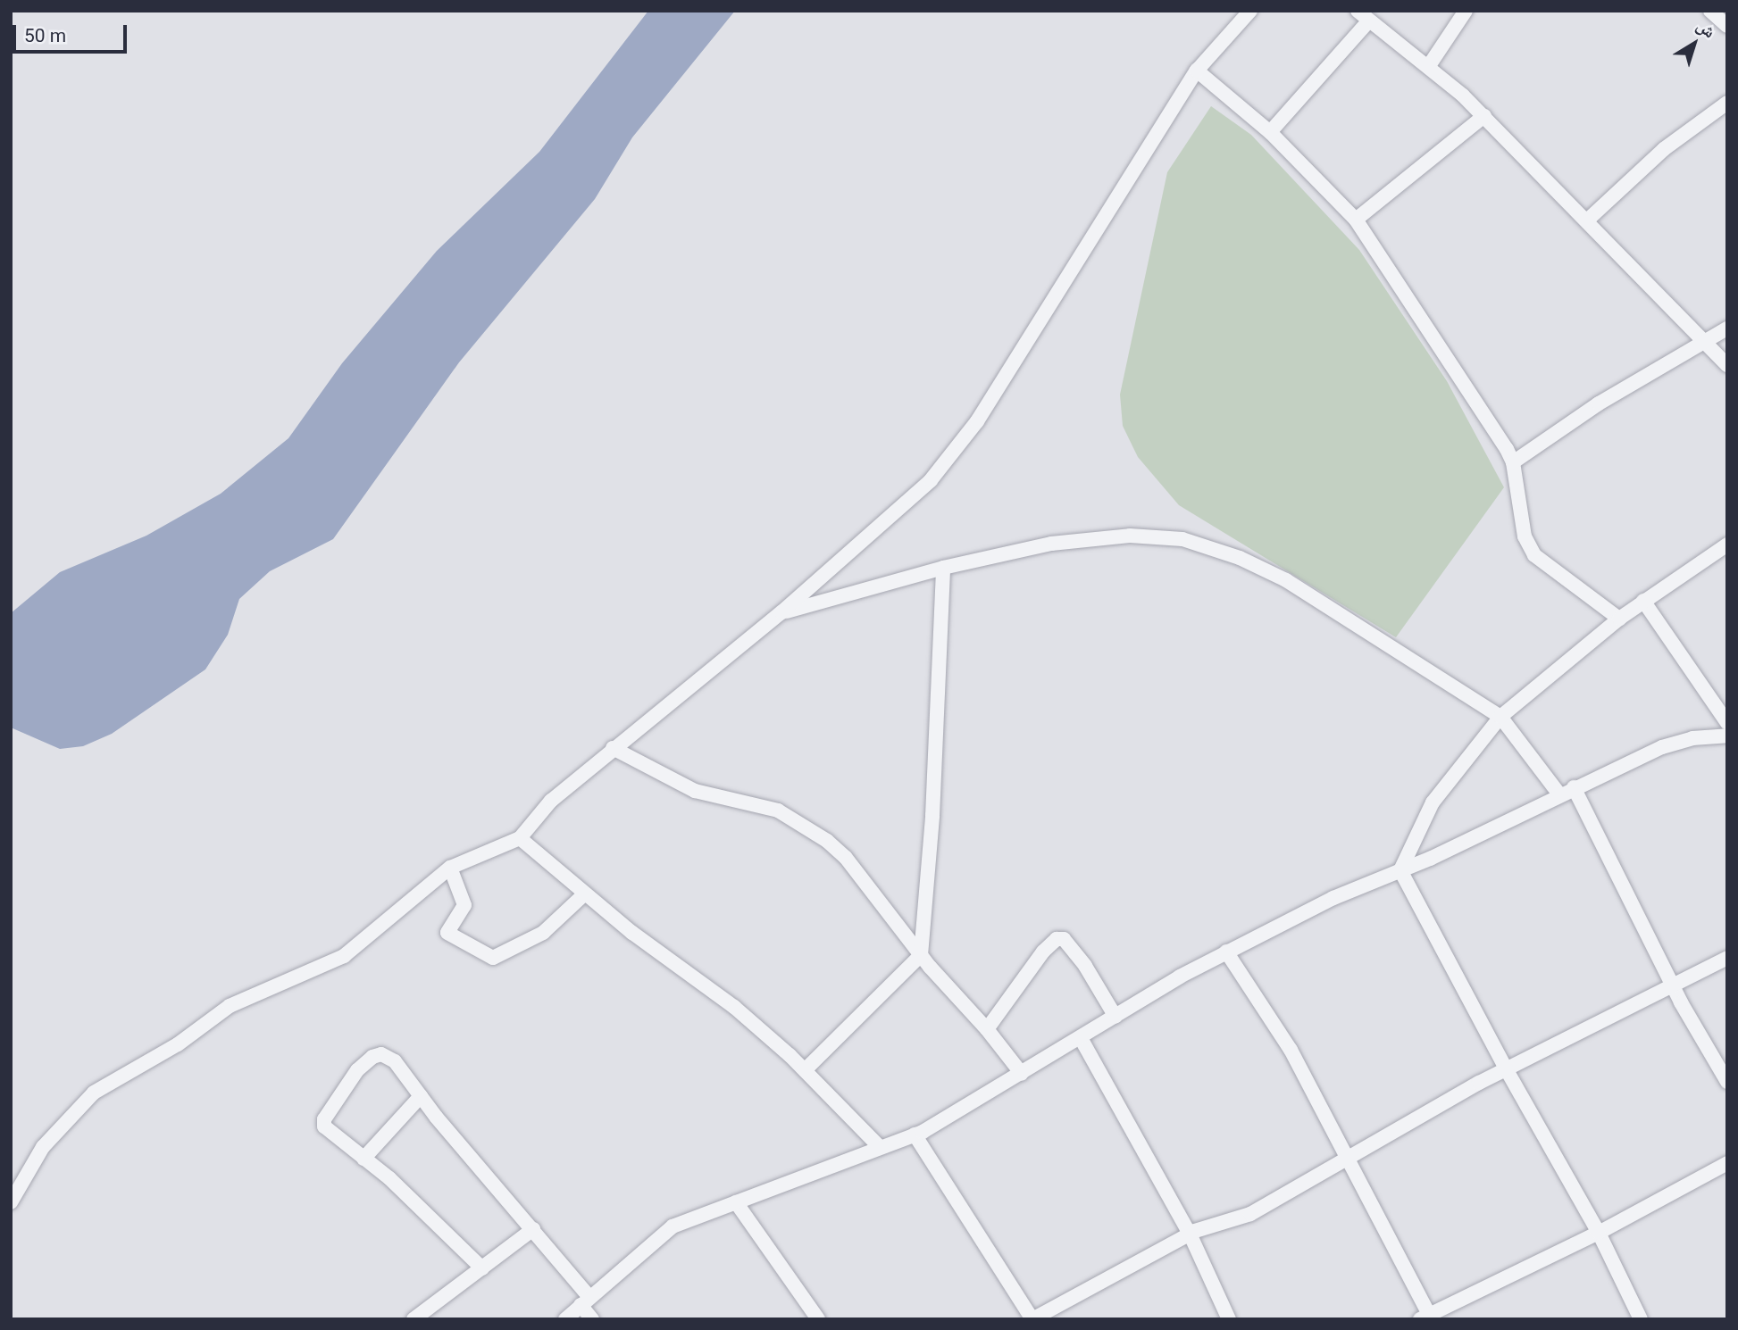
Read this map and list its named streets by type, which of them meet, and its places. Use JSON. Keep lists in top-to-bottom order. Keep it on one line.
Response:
{"scale_bar":"50 m","north":"top right"}
